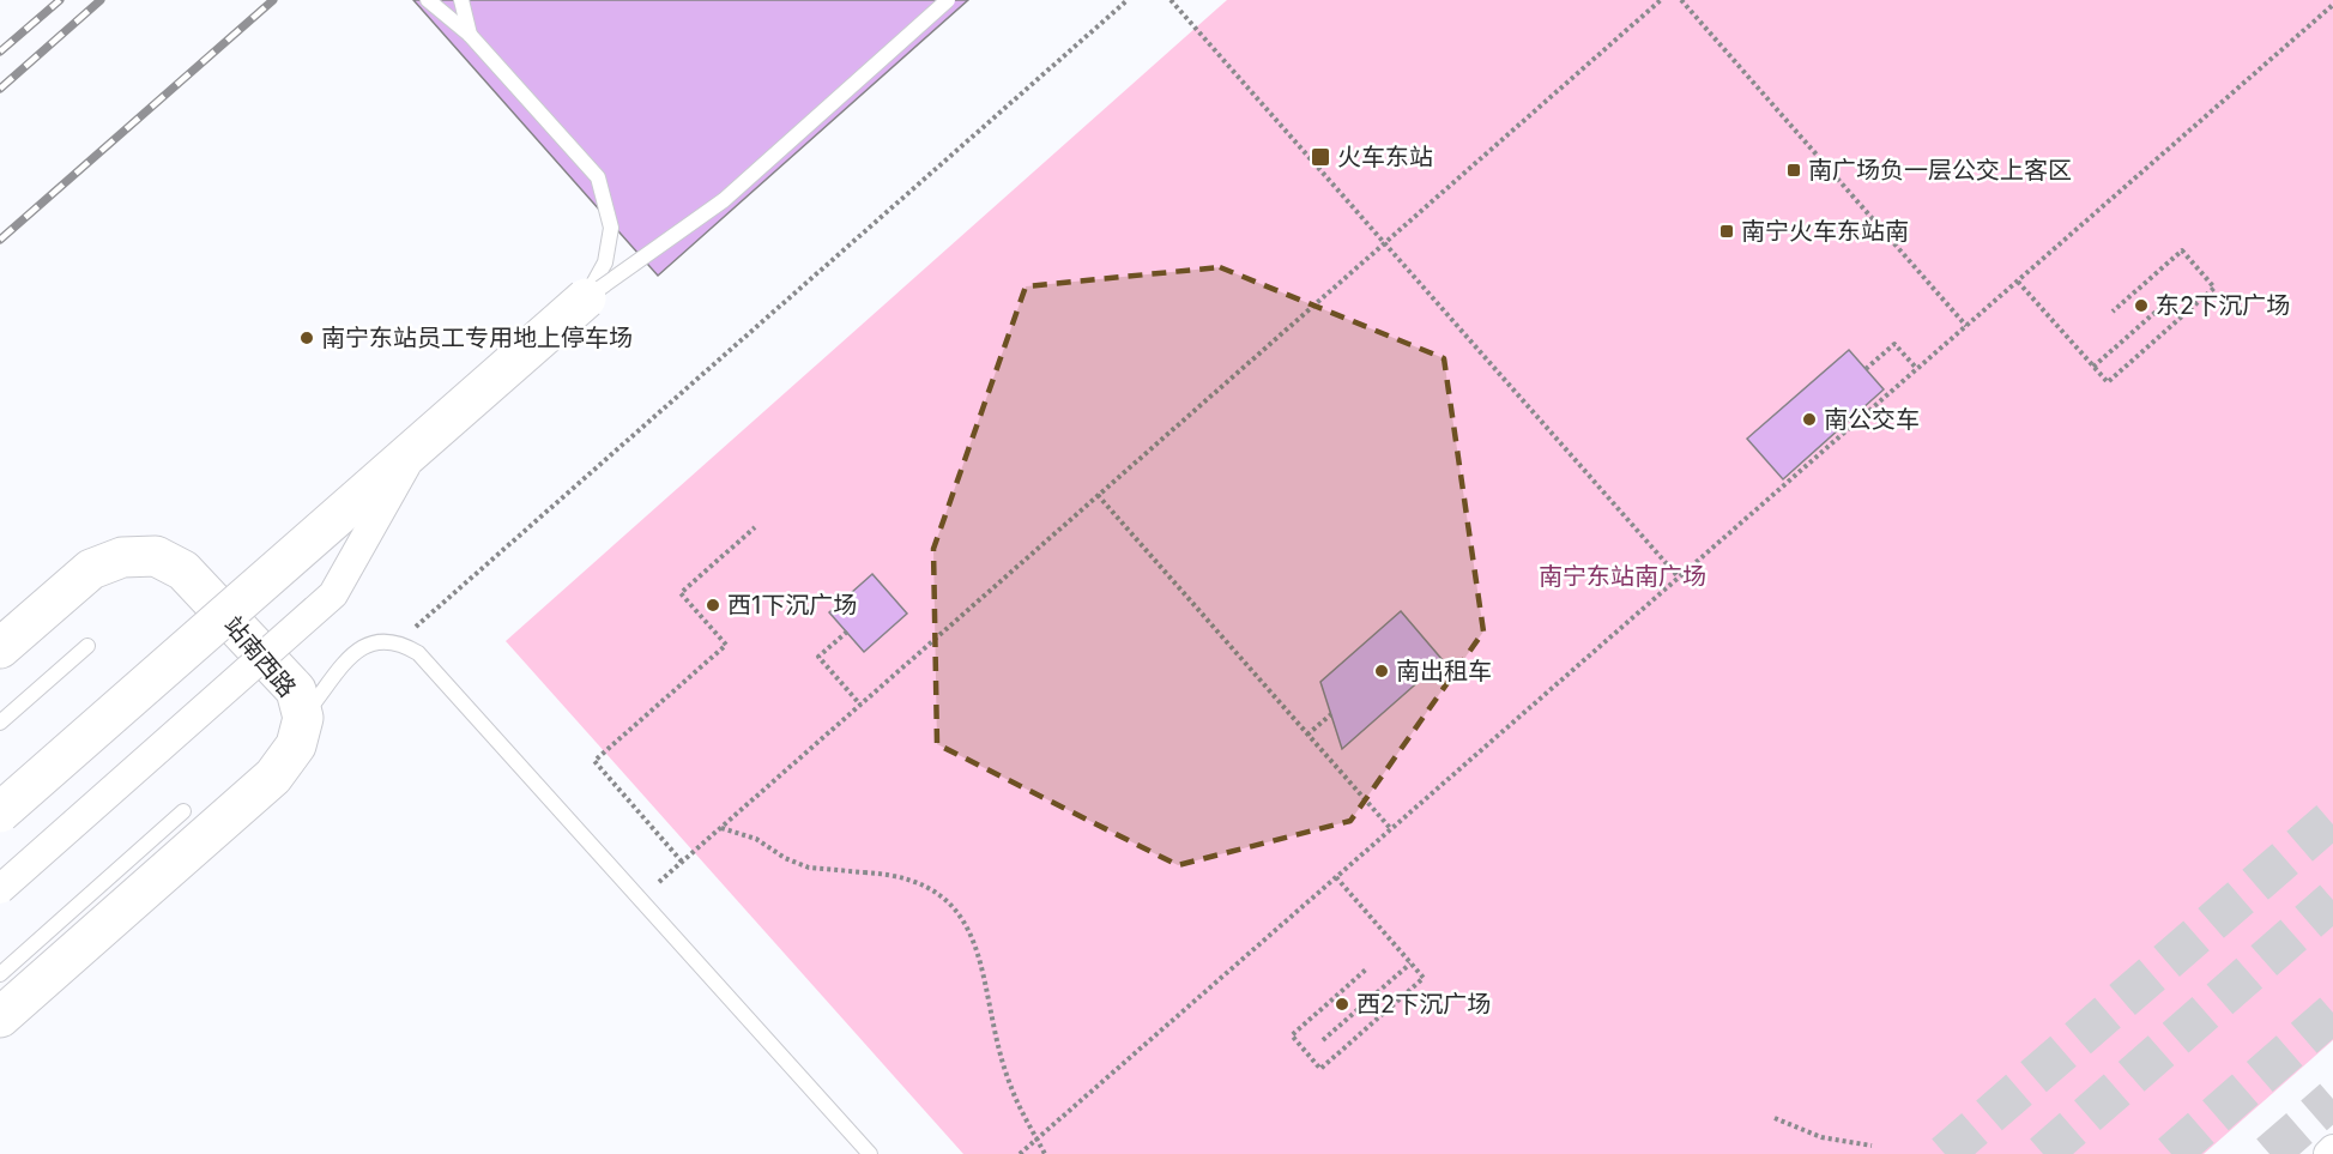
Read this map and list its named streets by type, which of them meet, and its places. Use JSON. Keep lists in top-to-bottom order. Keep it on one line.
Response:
{"streets":{"street":["站南西路"]},"parks":["南宁东站南广场"],"places":{"transit":["火车东站","南广场负一层公交上客区","南宁火车东站南"],"other":["东2下沉广场","南宁东站员工专用地上停车场","南公交车","西1下沉广场","南出租车","西2下沉广场"]}}
